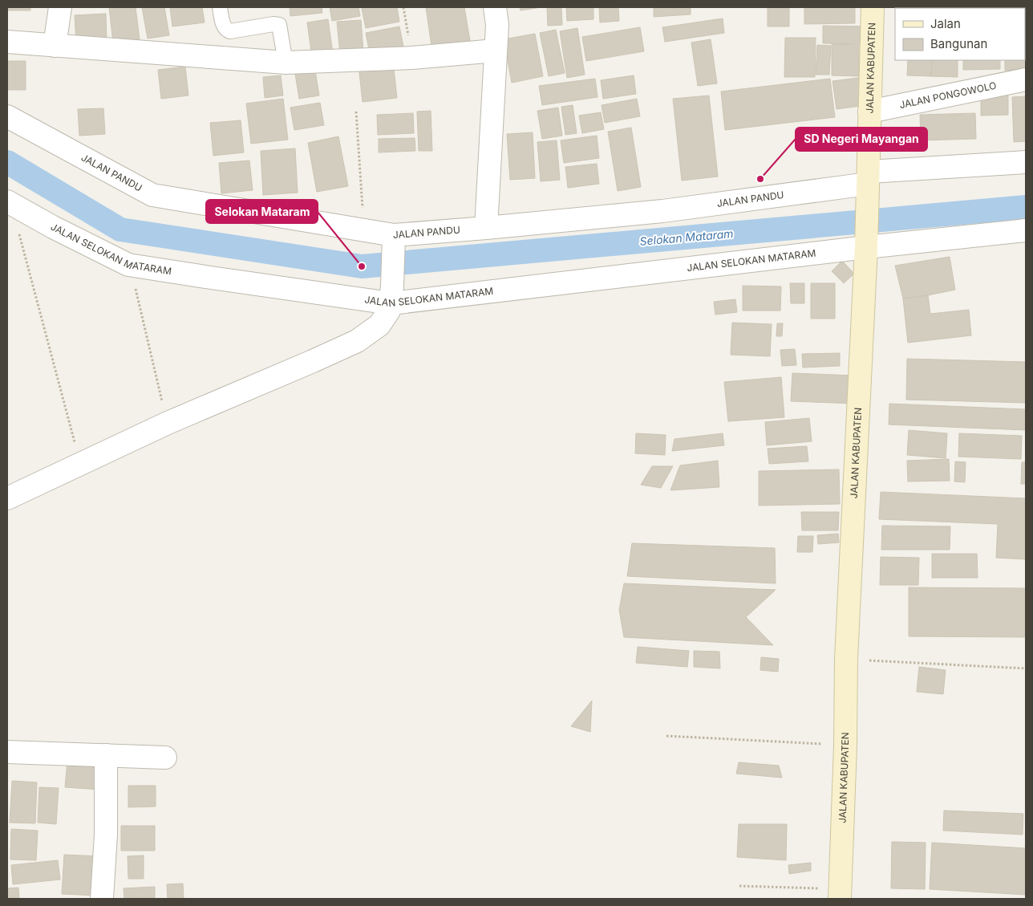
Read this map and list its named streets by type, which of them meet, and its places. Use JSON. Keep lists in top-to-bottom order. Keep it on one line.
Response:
{"streets":{"main road":["JALAN KABUPATEN"],"street":["JALAN PONGOWOLO","JALAN PANDU","JALAN SELOKAN MATARAM"]},"crossings":[["JALAN KABUPATEN","JALAN PONGOWOLO"],["JALAN KABUPATEN","JALAN PANDU"],["JALAN KABUPATEN","JALAN SELOKAN MATARAM"]],"water":["Selokan Mataram"],"places":["SD Negeri Mayangan","Selokan Mataram"],"legend":["Jalan","Bangunan"]}
